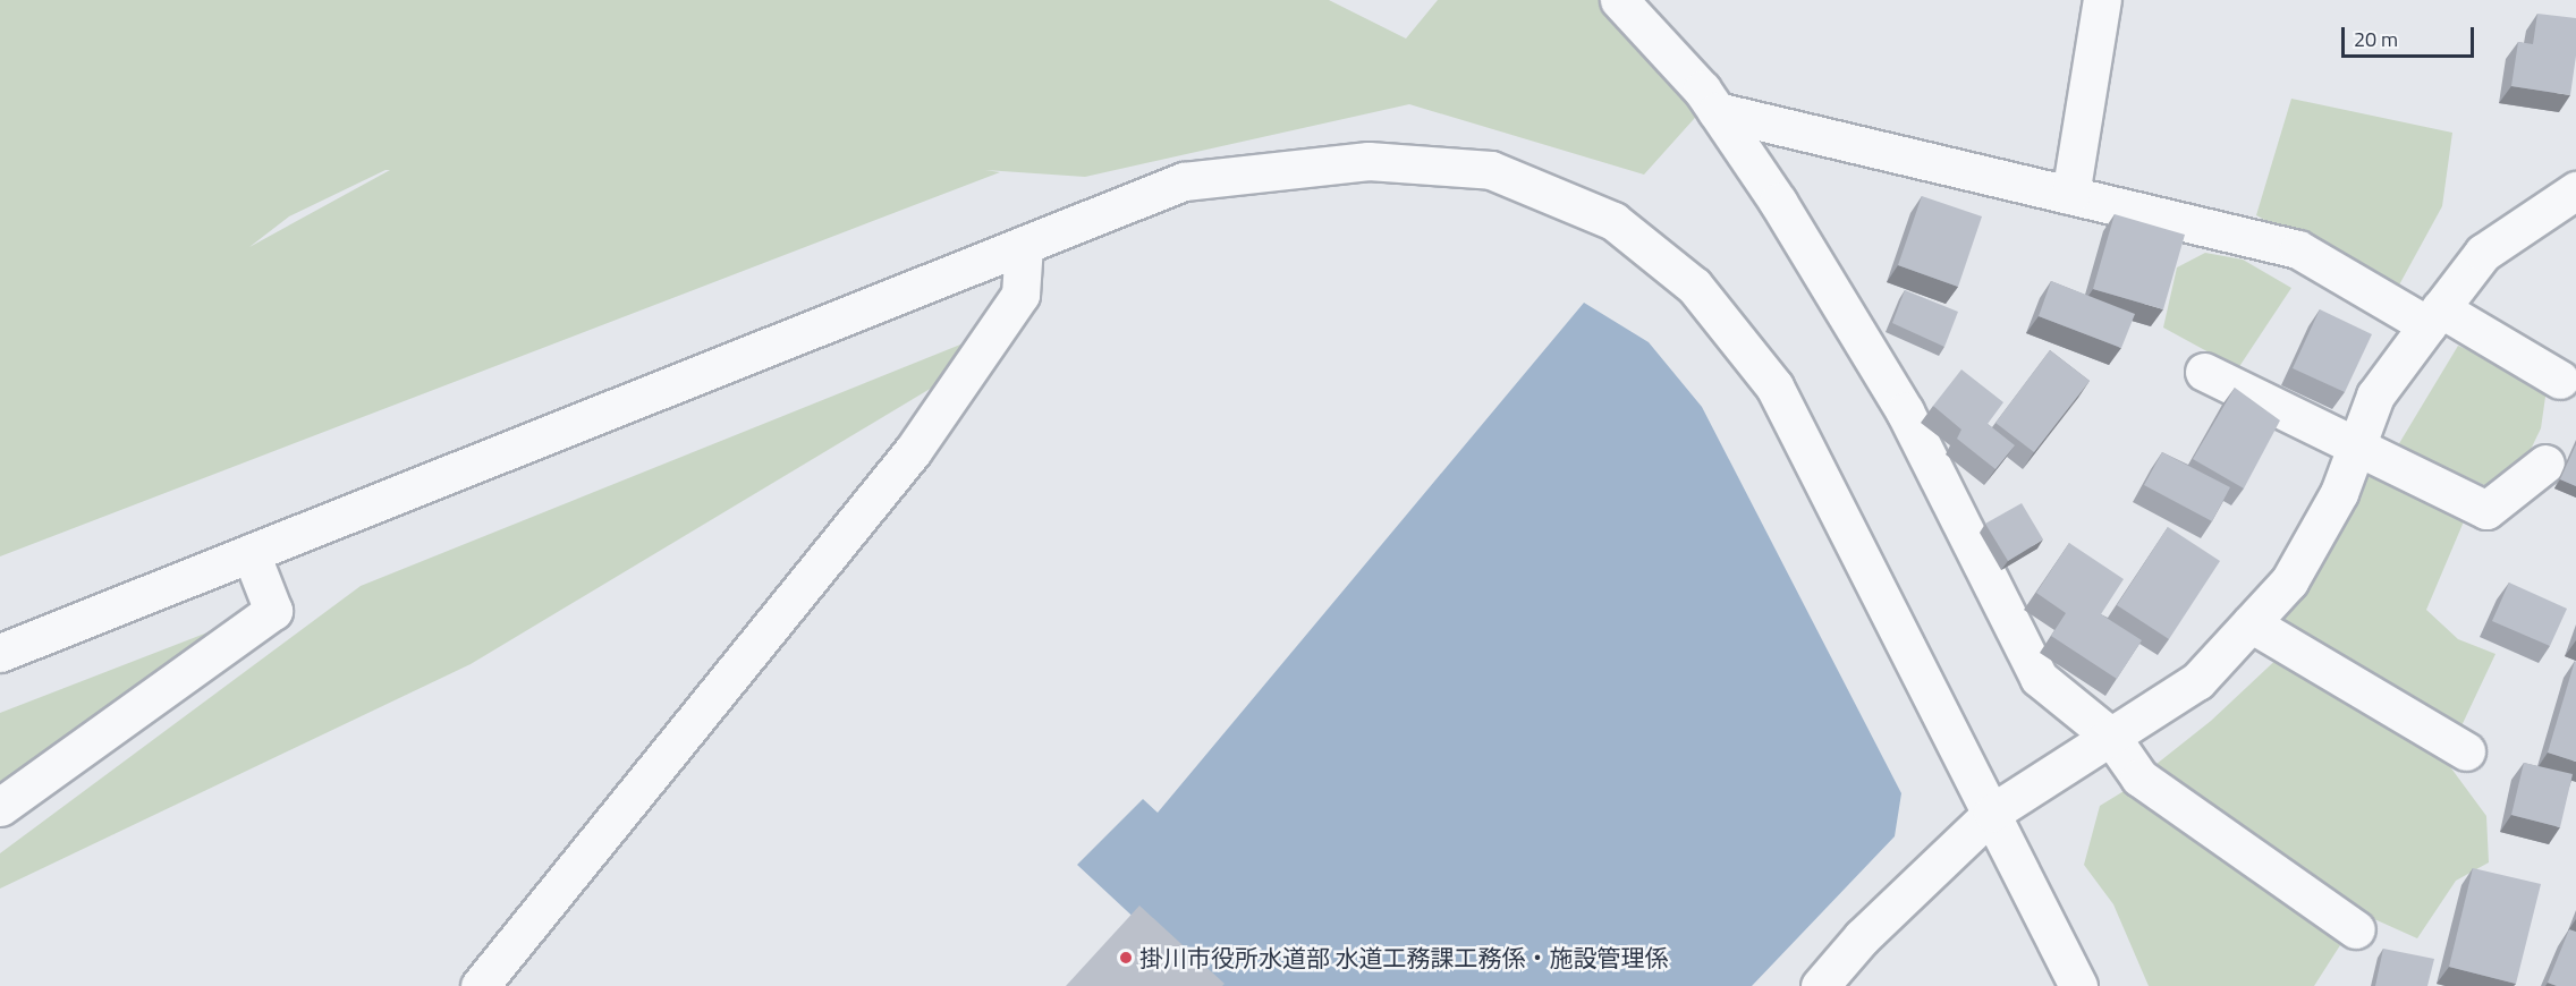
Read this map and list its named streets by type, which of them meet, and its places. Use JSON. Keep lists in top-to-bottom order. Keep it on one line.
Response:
{"places":["掛川市役所水道部 水道工務課工務係・施設管理係"],"scale_bar":"20 m"}
